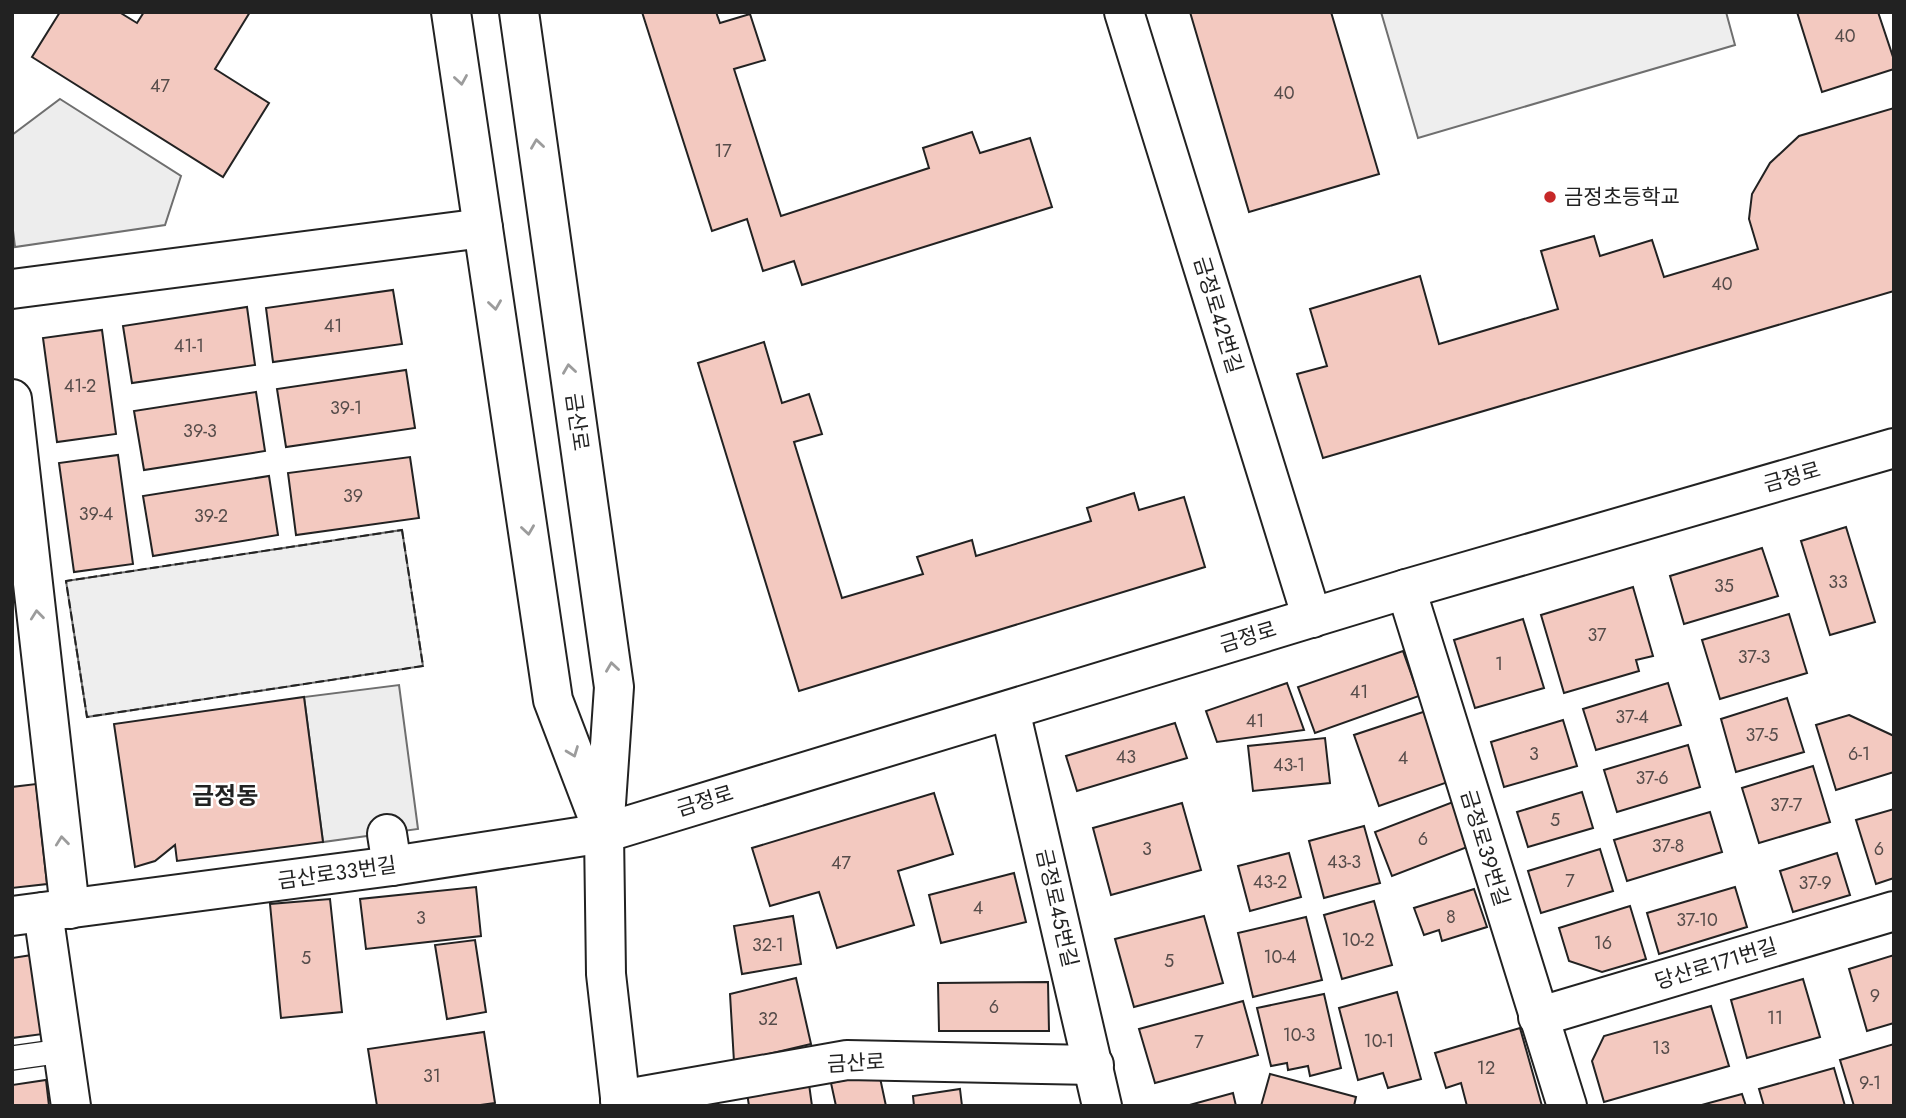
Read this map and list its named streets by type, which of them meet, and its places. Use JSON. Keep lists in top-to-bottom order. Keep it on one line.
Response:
{"streets":{"street":["금정로42번길","금산로","금정로","금정로39번길","금산로33번길","금정로45번길","당산로171번길"]},"crossings":[["금정로42번길","금정로"],["금산로","금정로"],["금산로","금산로33번길"],["금산로","금정로45번길"],["금정로","금정로39번길"],["금정로","금산로33번길"],["금정로","금정로45번길"],["금정로39번길","당산로171번길"]],"districts":["금정동"],"places":["금정초등학교"],"house_numbers":["40","47","40","17","40","41","41-1","41-2","39-1","39-3","39","39-4","39-2","33","35","37","37-3","1","41","37-4","41","37-5","3","6-1","43","4","43-1","37-6","37-7","5","6","37-8","3","6","43-3","47","7","43-2","37-9","4","8","3","37-10","10-2","16","32-1","10-4","5","5","9","6","11","32","10-3","10-1","7","13","12","31","9-1"]}
